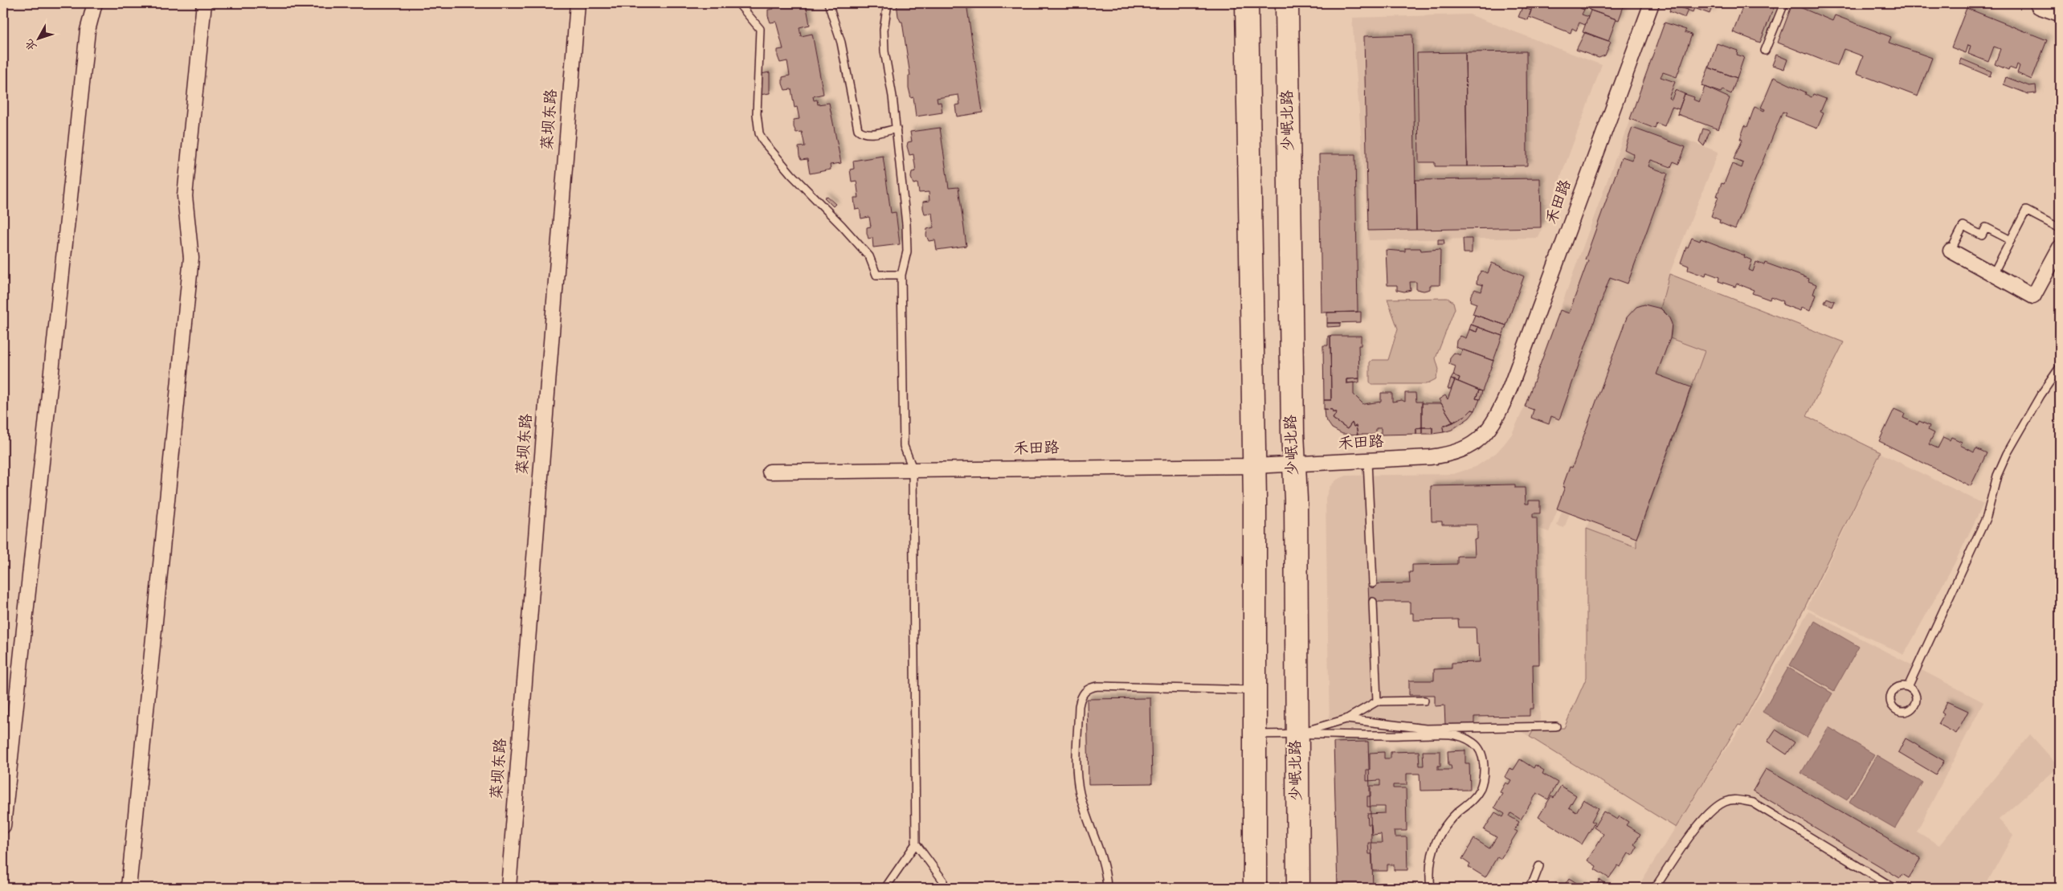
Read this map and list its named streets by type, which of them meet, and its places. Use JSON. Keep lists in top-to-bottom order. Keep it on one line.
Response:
{"streets":{"main road":["少岷北路"],"street":["菜坝东路","禾田路"]},"crossings":[["少岷北路","禾田路"]],"north":"bottom left"}
